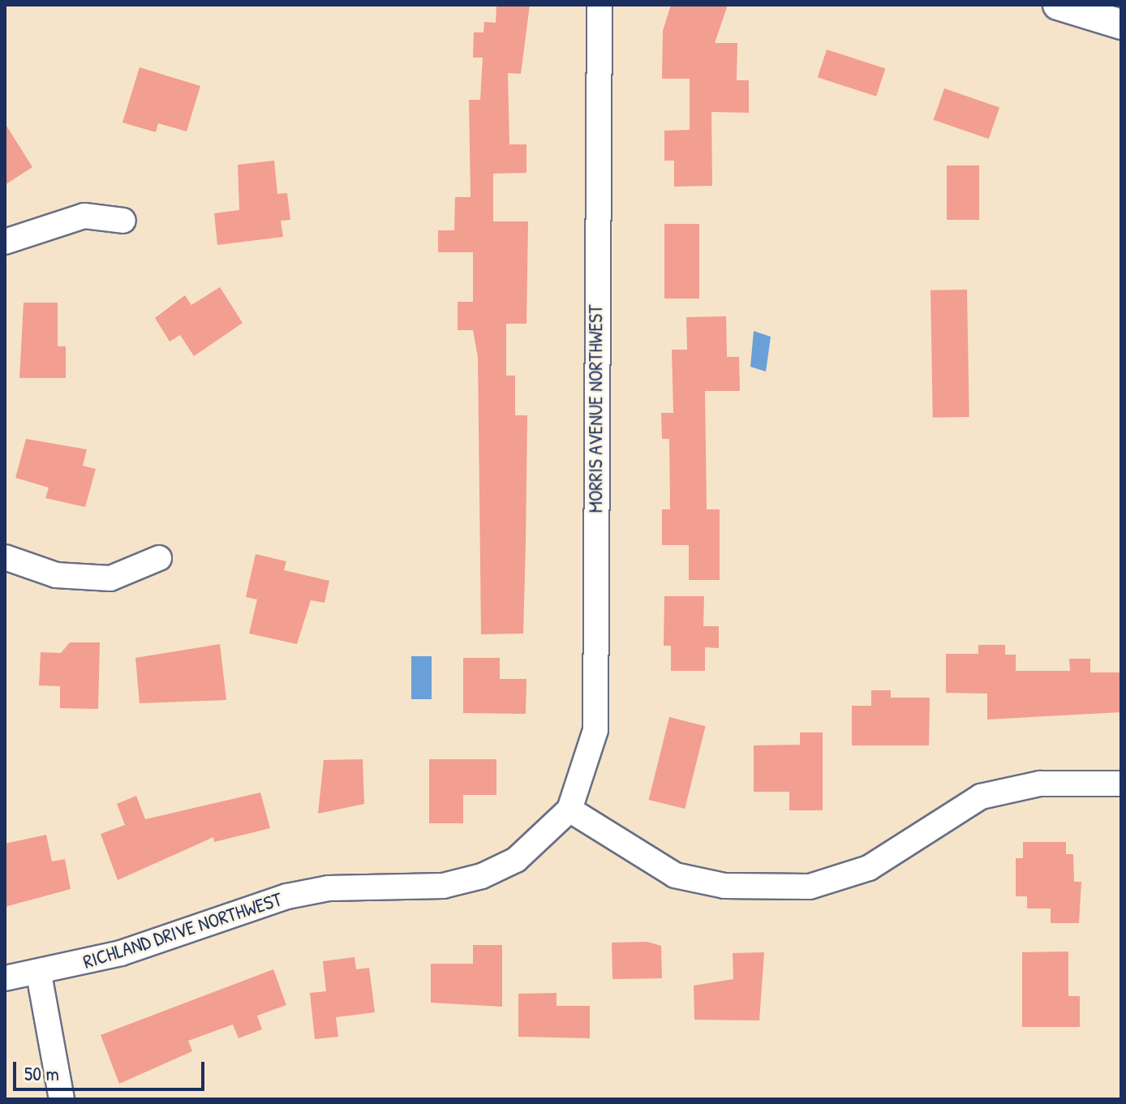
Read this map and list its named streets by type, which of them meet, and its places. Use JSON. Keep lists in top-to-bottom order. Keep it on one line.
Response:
{"streets":{"street":["MORRIS AVENUE NORTHWEST","RICHLAND DRIVE NORTHWEST"]},"crossings":[["MORRIS AVENUE NORTHWEST","RICHLAND DRIVE NORTHWEST"]],"scale_bar":"50 m"}
